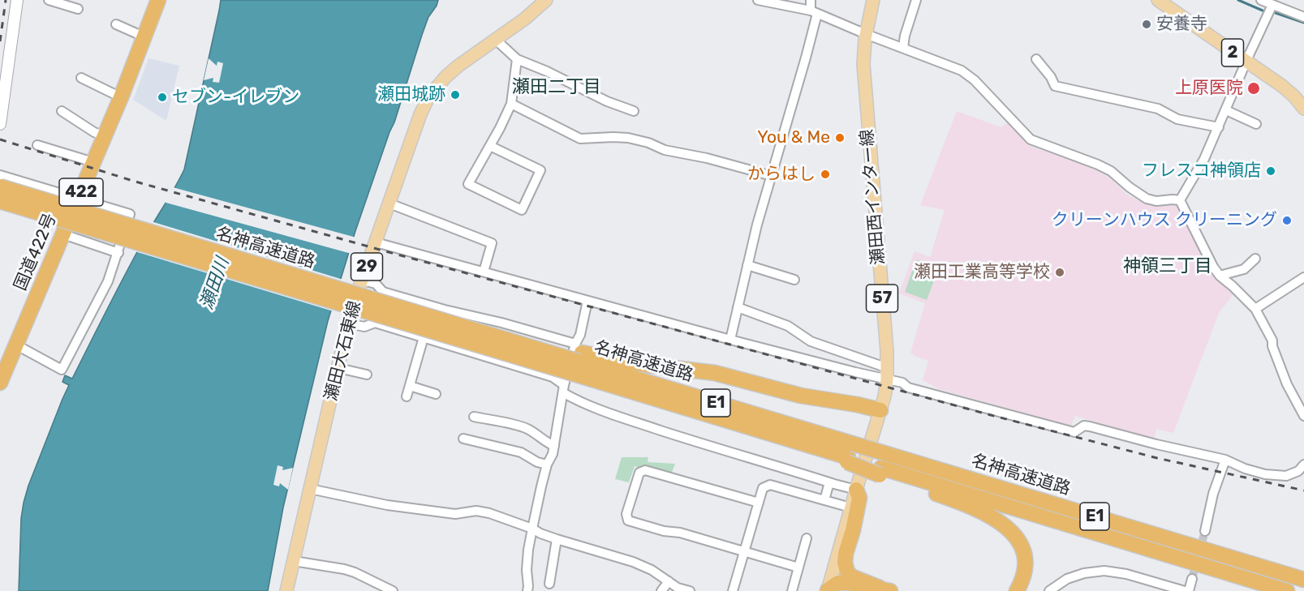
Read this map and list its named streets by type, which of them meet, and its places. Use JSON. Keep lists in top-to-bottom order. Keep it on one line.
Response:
{"streets":{"highway":["422","名神高速道路","国道422号","E1"],"main road":["2","瀬田西インター線","29","57","瀬田大石東線"]},"districts":["瀬田二丁目","神領三丁目"],"water":["瀬田川"],"places":["安養寺","上原医院","瀬田城跡","セブン-イレブン","You & Me","フレスコ神領店","からはし","クリーンハウス クリーニング","瀬田工業高等学校"]}
